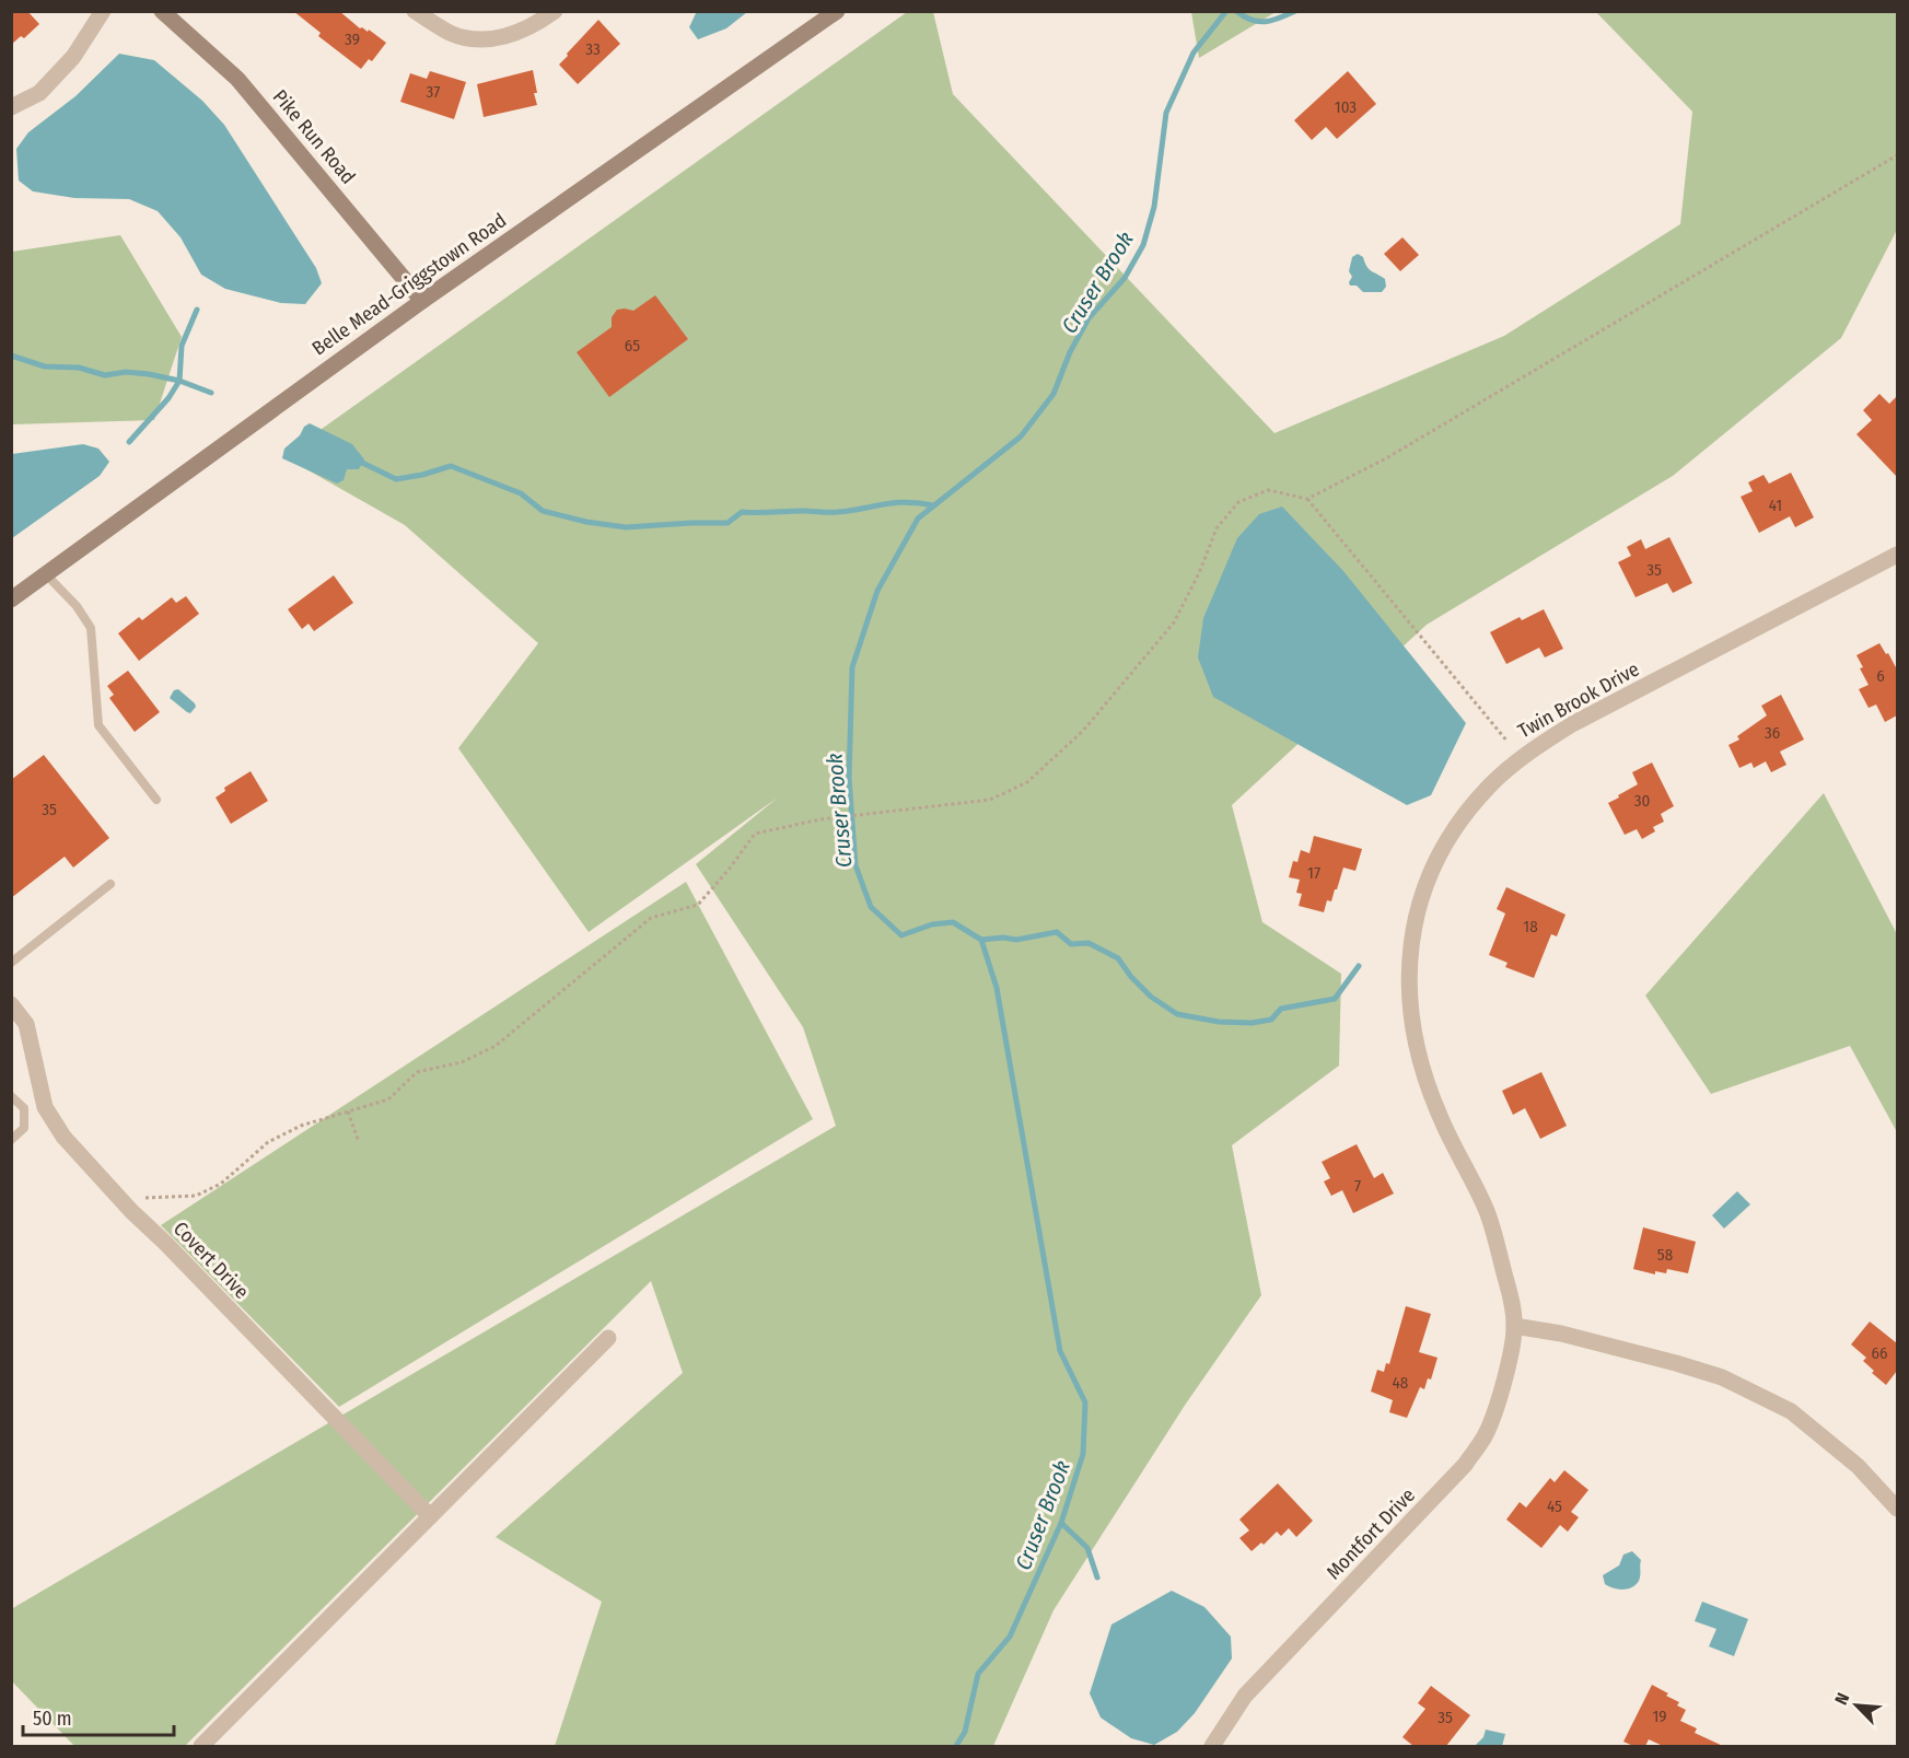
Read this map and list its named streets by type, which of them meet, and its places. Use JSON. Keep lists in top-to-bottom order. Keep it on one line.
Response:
{"streets":{"street":["Pike Run Road","Belle Mead-Griggstown Road","Twin Brook Drive","Covert Drive","Montfort Drive"]},"crossings":[["Pike Run Road","Belle Mead-Griggstown Road"],["Twin Brook Drive","Montfort Drive"]],"water":["Cruser Brook"],"house_numbers":["39","33","37","103","65","41","35","6","36","30","35","17","18","7","58","66","48","45","19","35"],"scale_bar":"50 m","north":"top left"}
